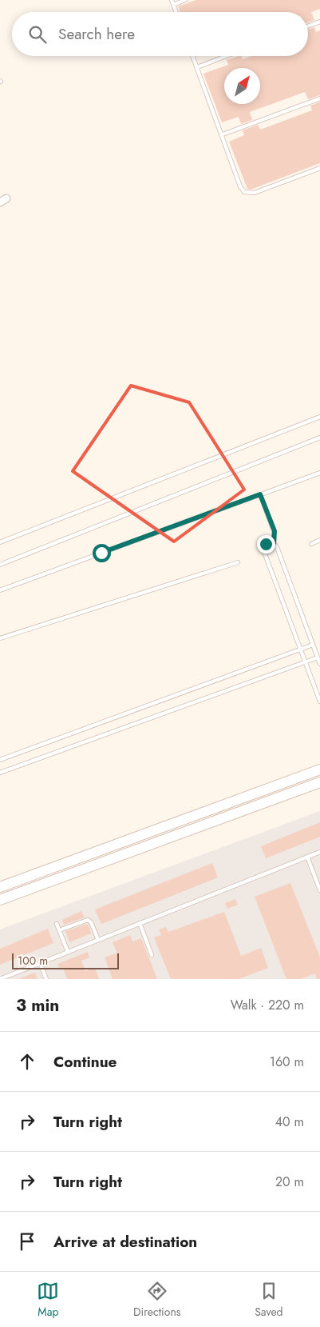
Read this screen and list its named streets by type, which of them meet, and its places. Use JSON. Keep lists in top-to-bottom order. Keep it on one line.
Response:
{"scale_bar":"100 m","north":"top right","page":{"search":"Search here","scale":"100 m","heading":["3 min","Walk · 220 m"],"list":[["Continue","160 m"],["Turn right","40 m"],["Turn right","20 m"],"Arrive at destination"],"nav":["Map","Directions","Saved"]}}
